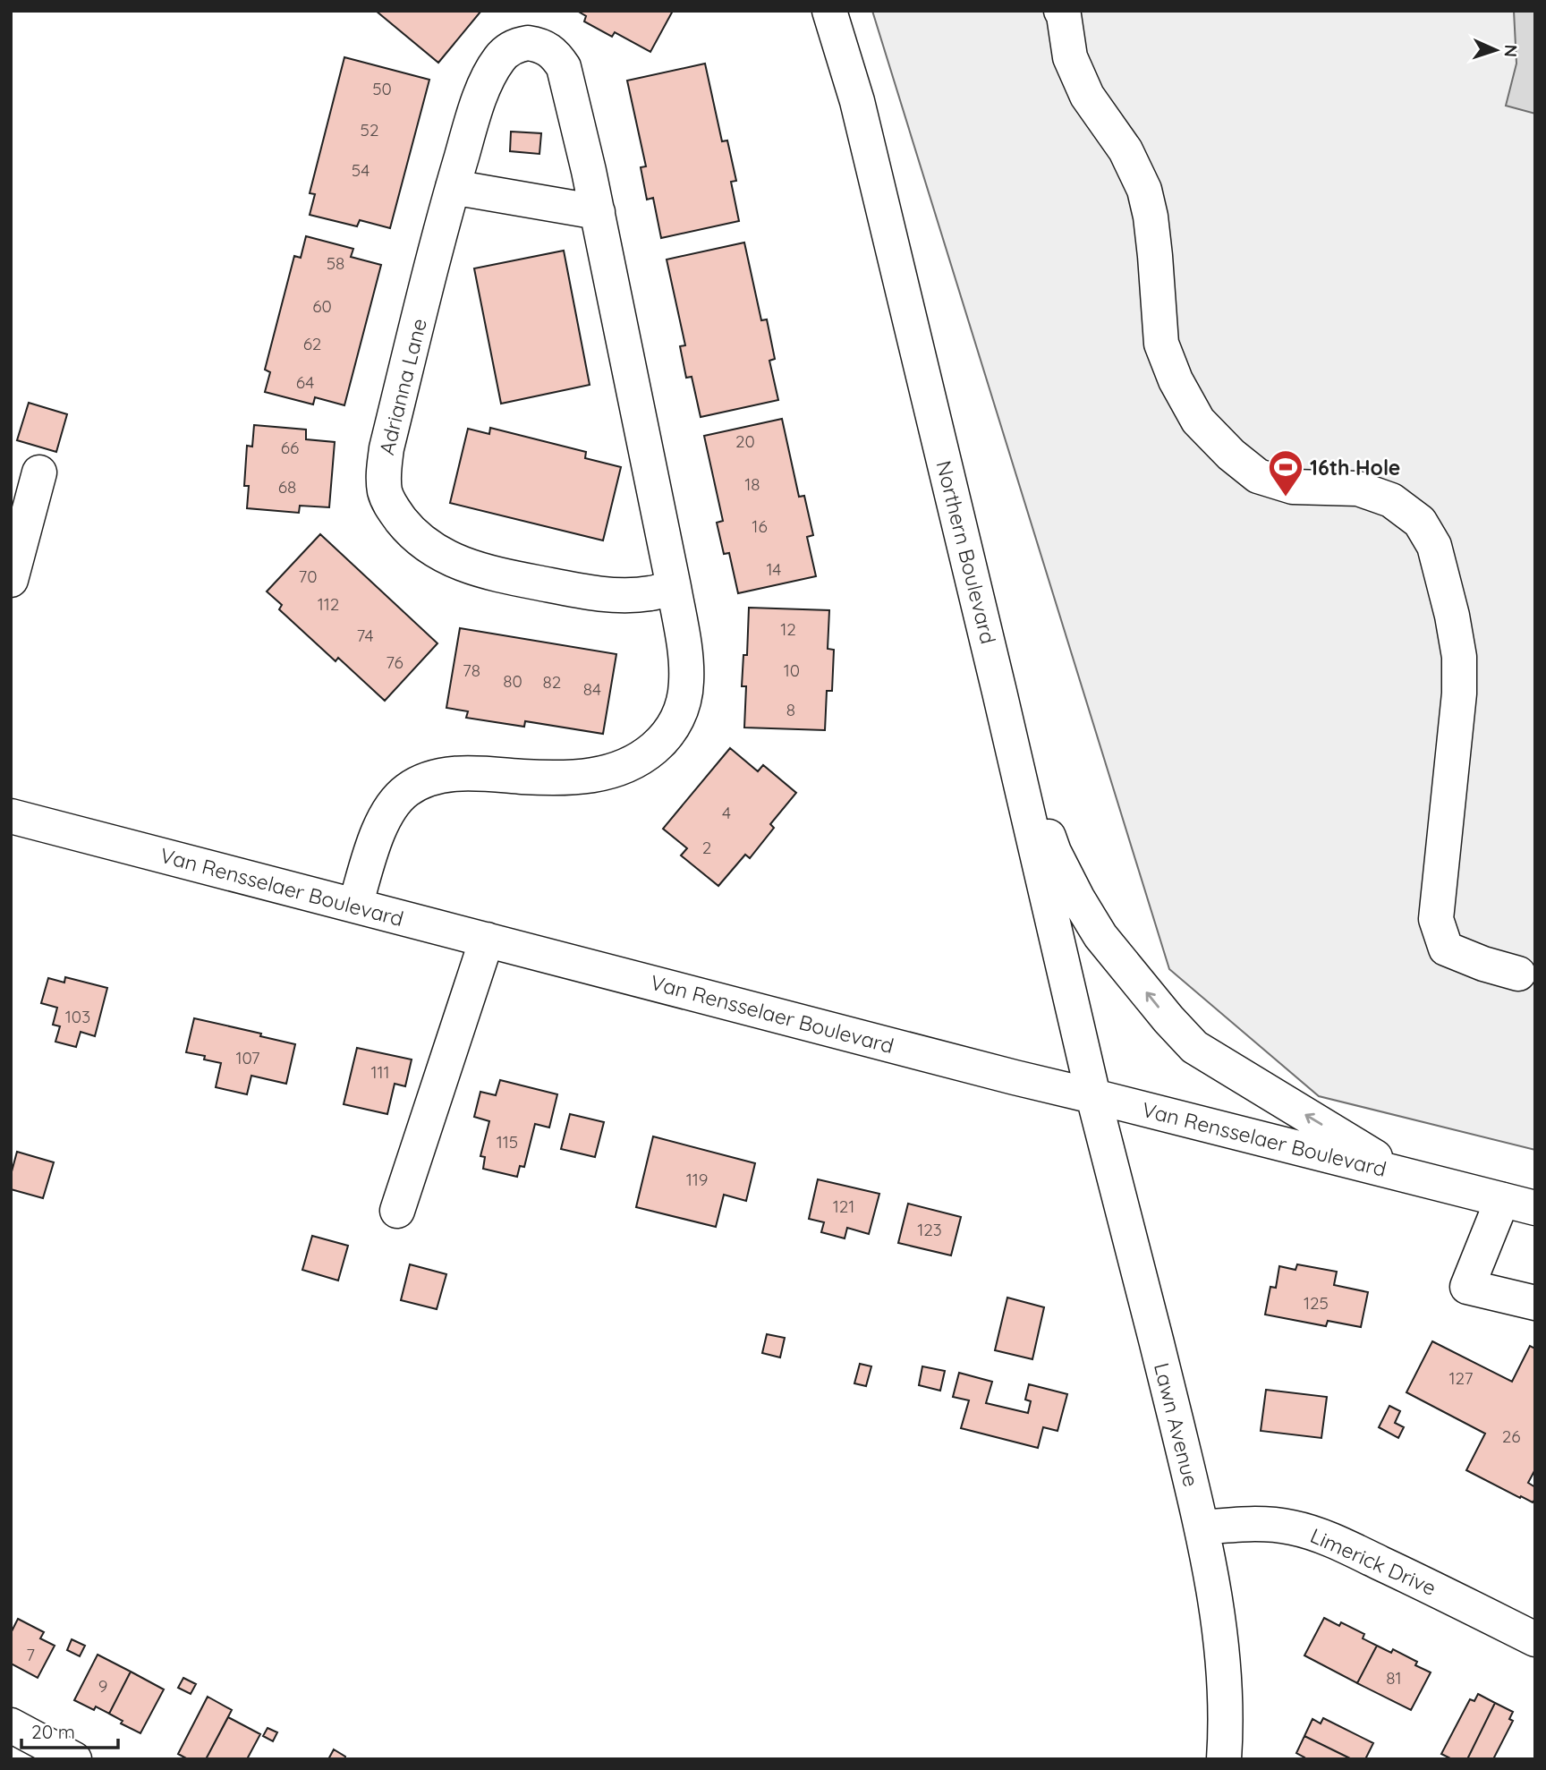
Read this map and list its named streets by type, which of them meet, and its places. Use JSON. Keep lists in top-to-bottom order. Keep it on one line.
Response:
{"streets":{"street":["Adrianna Lane","Northern Boulevard","Van Rensselaer Boulevard","Lawn Avenue","Limerick Drive"]},"crossings":[["Adrianna Lane","Van Rensselaer Boulevard"],["Northern Boulevard","Van Rensselaer Boulevard"],["Northern Boulevard","Lawn Avenue"],["Van Rensselaer Boulevard","Lawn Avenue"],["Lawn Avenue","Limerick Drive"]],"places":{"sports":["16th Hole"]},"house_numbers":["50","52","54","58","60","62","64","20","66","18","68","16","14","70","112","12","74","76","78","10","80","82","84","8","4","2","103","107","111","115","119","121","123","125","127","26","7","81","9"],"scale_bar":"20 m","north":"right"}
